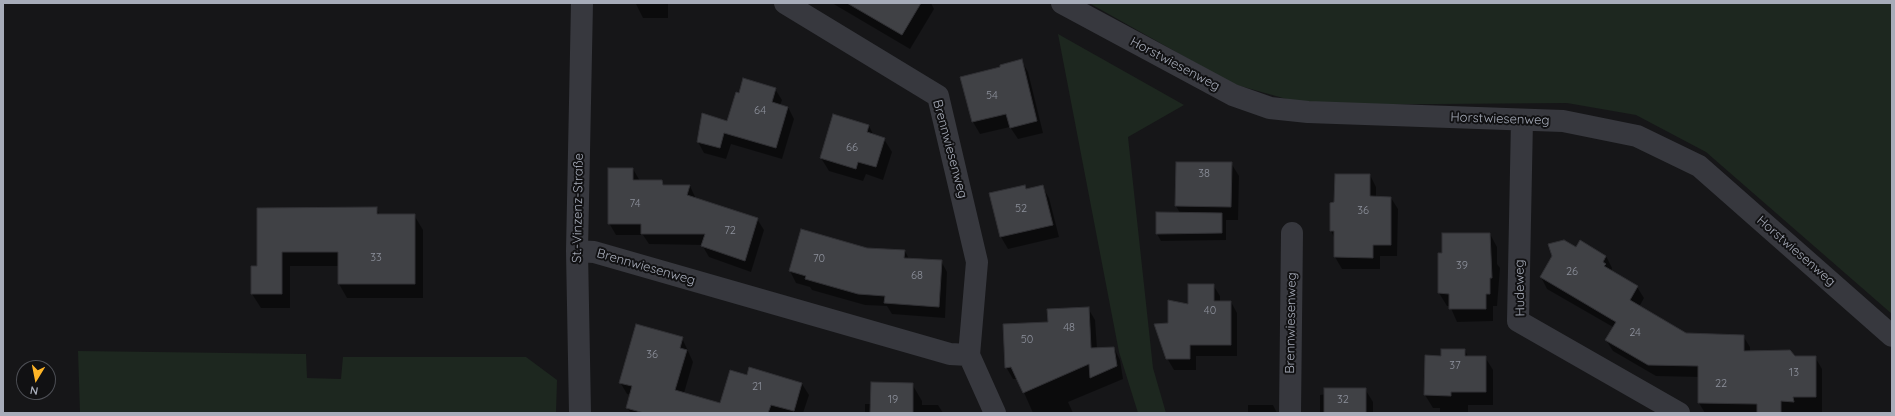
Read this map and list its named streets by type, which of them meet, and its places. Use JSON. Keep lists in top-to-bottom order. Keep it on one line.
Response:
{"streets":{"street":["Horstwiesenweg","Brennwiesenweg","St.-Vinzenz-Straße","Hudeweg"]},"crossings":[["Horstwiesenweg","Hudeweg"],["Brennwiesenweg","St.-Vinzenz-Straße"]],"house_numbers":["54","64","66","38","74","52","36","72","33","70","39","26","68","40","48","24","50","36","37","13","22","21","19","32"],"north":"bottom"}
